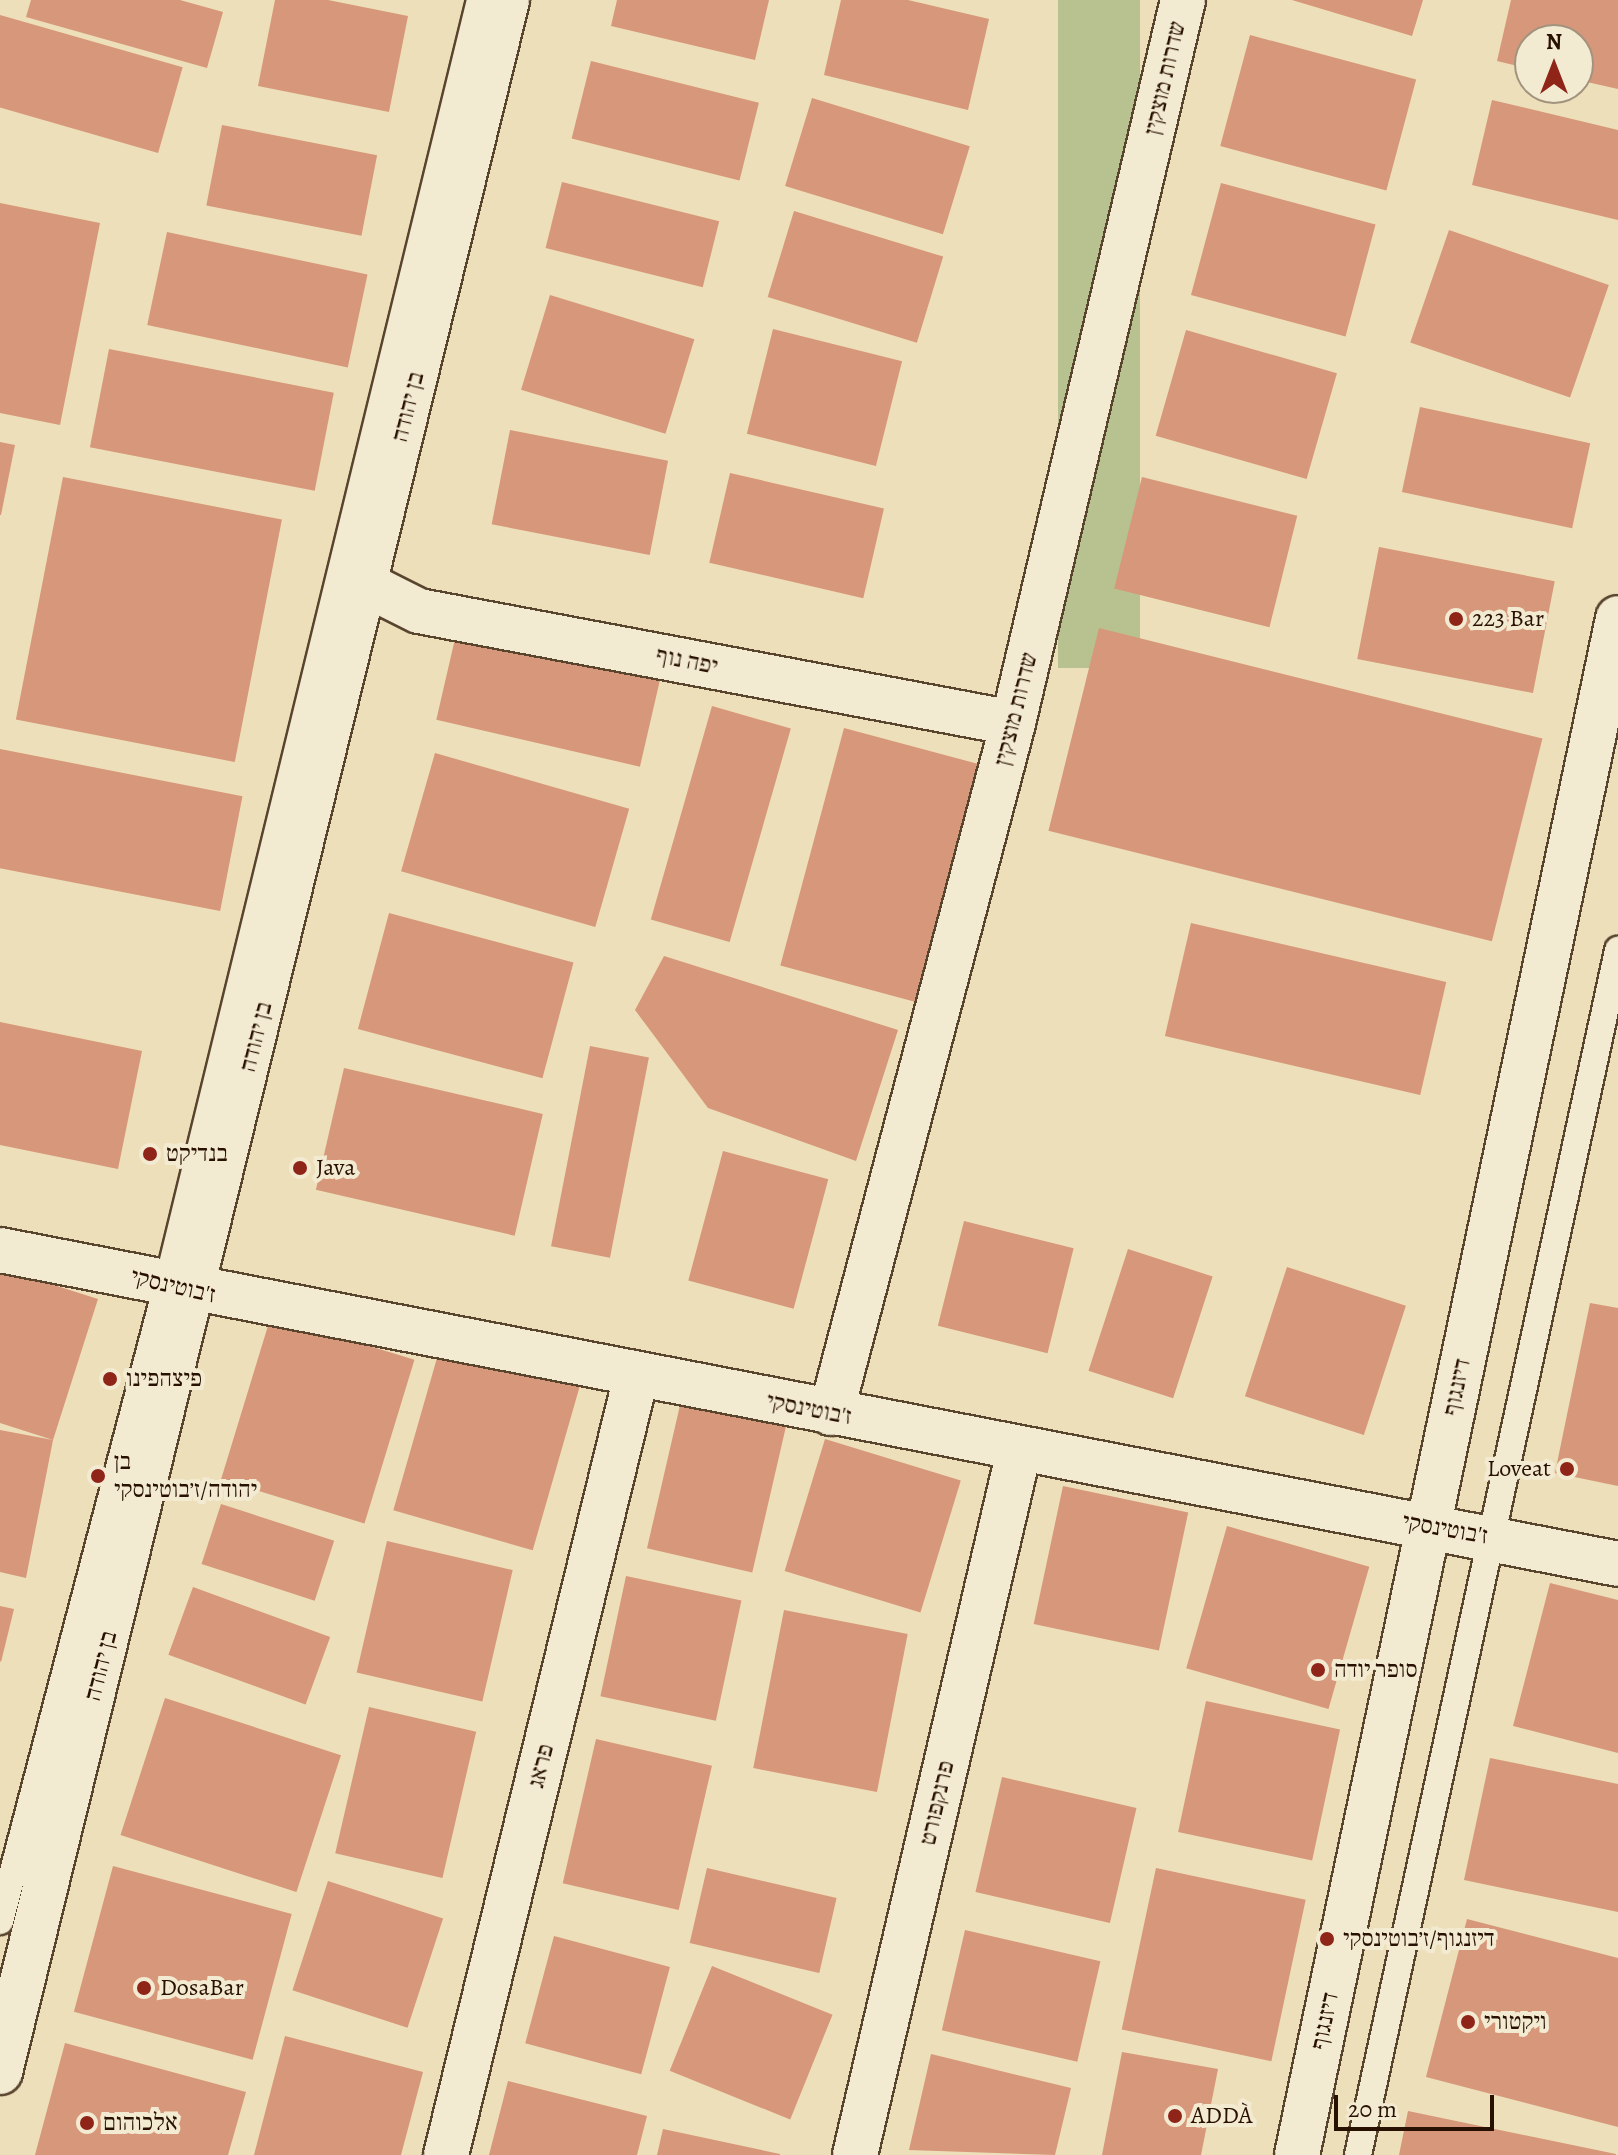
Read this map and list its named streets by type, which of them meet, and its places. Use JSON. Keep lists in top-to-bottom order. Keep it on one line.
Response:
{"streets":{"street":["שדרות מוצקין","בן יהודה","יפה נוף","ז'בוטינסקי","דיזנגוף","פראג","פרנקפורט"]},"crossings":[["שדרות מוצקין","יפה נוף"],["שדרות מוצקין","ז'בוטינסקי"],["בן יהודה","יפה נוף"],["בן יהודה","ז'בוטינסקי"],["ז'בוטינסקי","דיזנגוף"],["ז'בוטינסקי","פראג"],["ז'בוטינסקי","פרנקפורט"]],"places":["223 Bar","בנדיקט","Java","פיצהפינו","Loveat","בן יהודה/ז׳בוטינסקי","סופר יודה","דיזנגוף/ז׳בוטינסקי","DosaBar","ויקטורי","ADDÀ","אלכוהום"],"scale_bar":"20 m","north":"top"}
